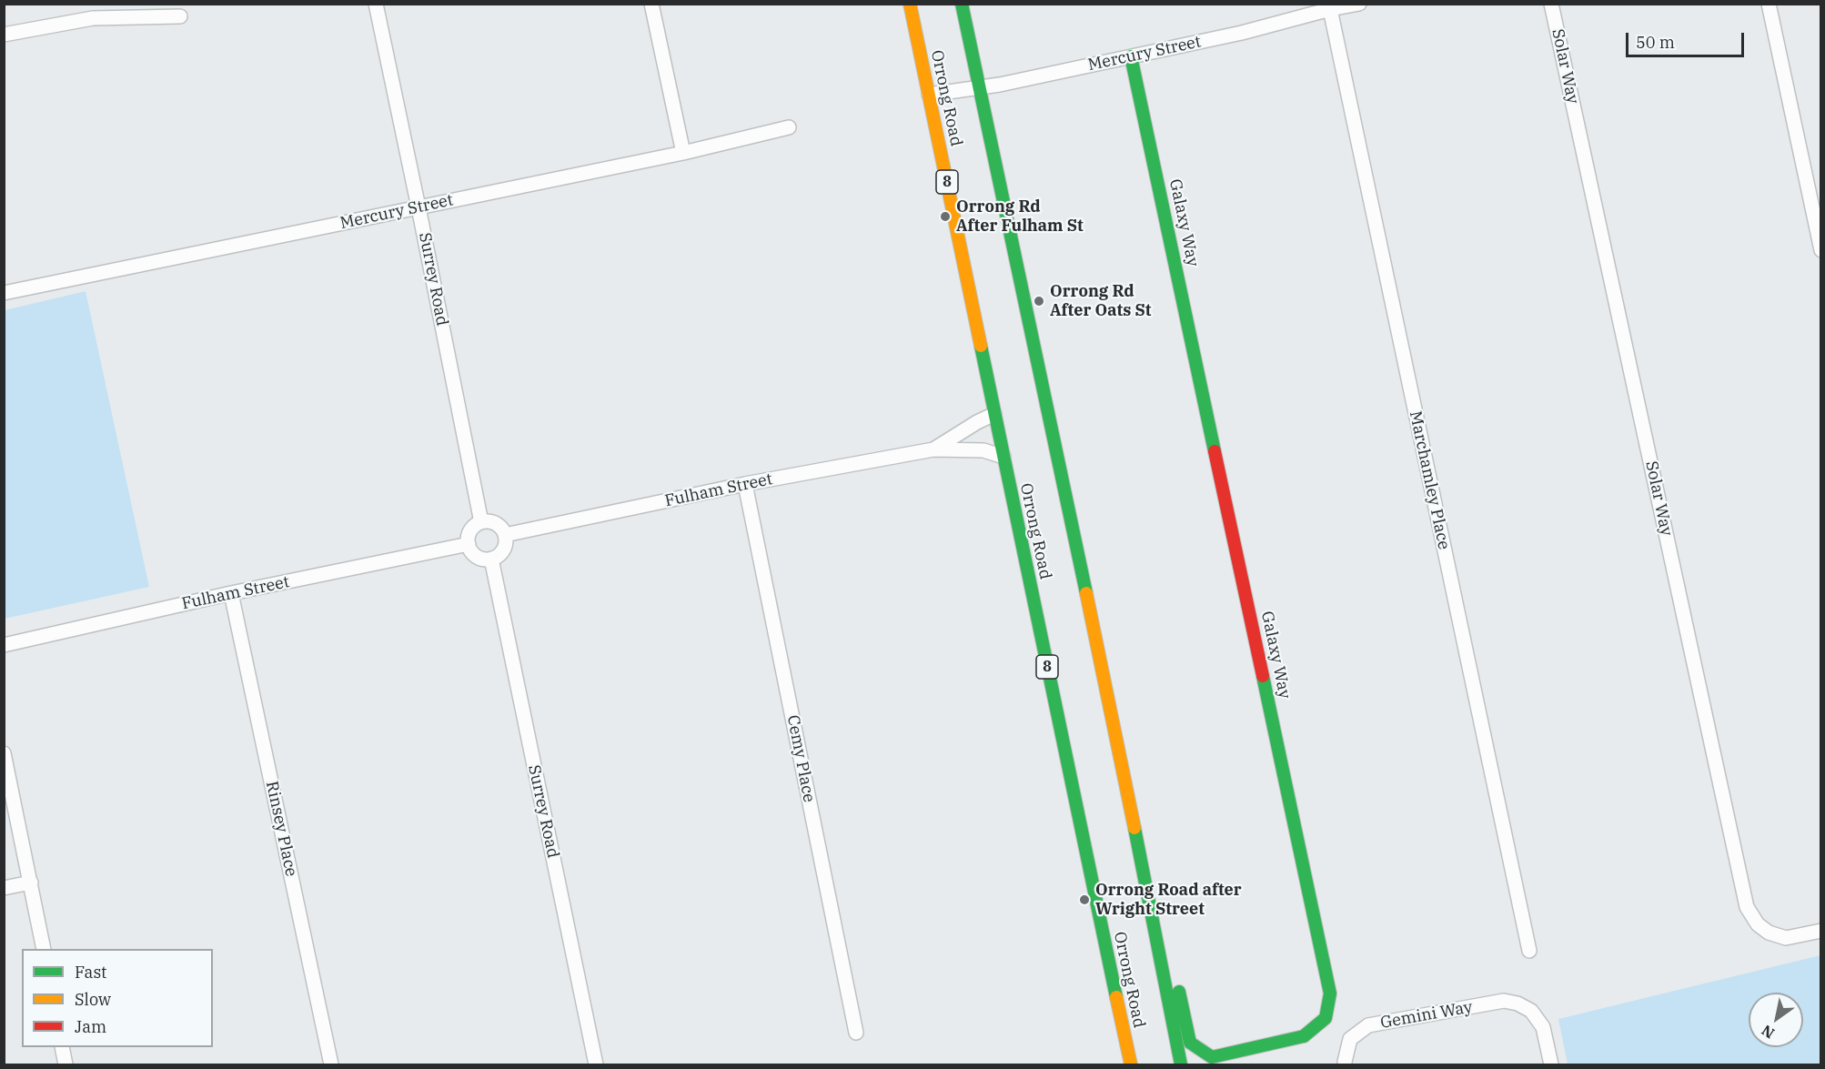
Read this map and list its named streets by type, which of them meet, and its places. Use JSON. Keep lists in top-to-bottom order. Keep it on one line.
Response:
{"streets":{"main road":["Orrong Road","8","Galaxy Way"],"street":["Mercury Street","Solar Way","Surrey Road","Marchamley Place","Fulham Street","Cemy Place","Rinsey Place","Gemini Way"]},"crossings":[["Mercury Street","Orrong Road"],["Mercury Street","Galaxy Way"],["Mercury Street","Surrey Road"],["Mercury Street","Marchamley Place"],["Orrong Road","Galaxy Way"],["Orrong Road","Fulham Street"],["Surrey Road","Fulham Street"],["Fulham Street","Cemy Place"],["Fulham Street","Rinsey Place"]],"places":["Orrong Rd After Fulham St","Orrong Rd After Oats St","Orrong Road after Wright Street"],"legend":["Fast","Slow","Jam"],"scale_bar":"50 m","north":"bottom left"}
